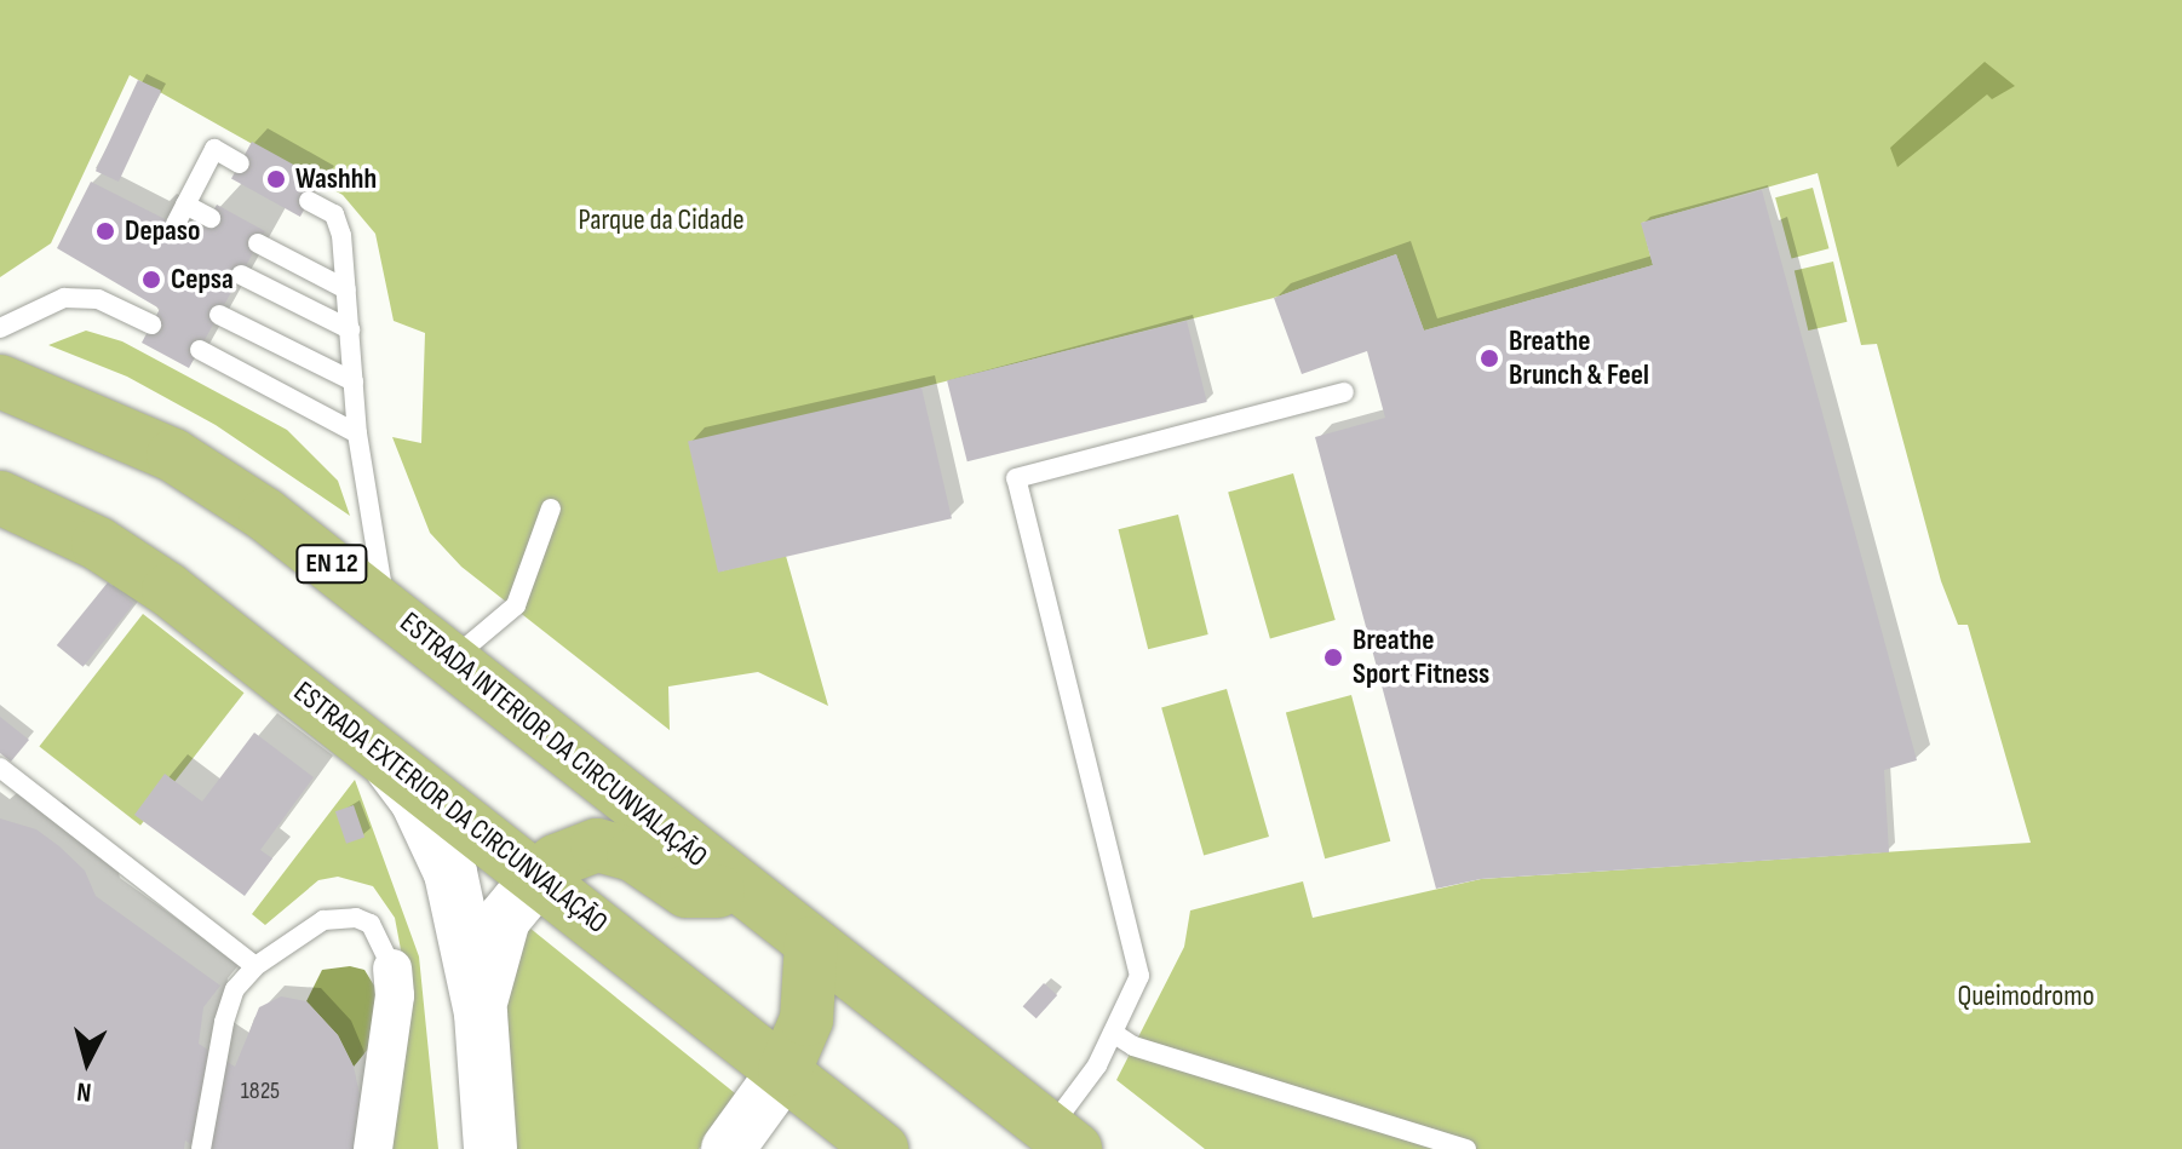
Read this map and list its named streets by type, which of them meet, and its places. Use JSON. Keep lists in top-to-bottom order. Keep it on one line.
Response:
{"streets":{"main road":["EN 12","ESTRADA INTERIOR DA CIRCUNVALAÇÃO","ESTRADA EXTERIOR DA CIRCUNVALAÇÃO"]},"parks":["Parque da Cidade","Queimodromo"],"places":["Washhh","Depaso","Cepsa","Breathe Brunch & Feel","Breathe Sport Fitness"],"house_numbers":["1825"],"north":"bottom"}
